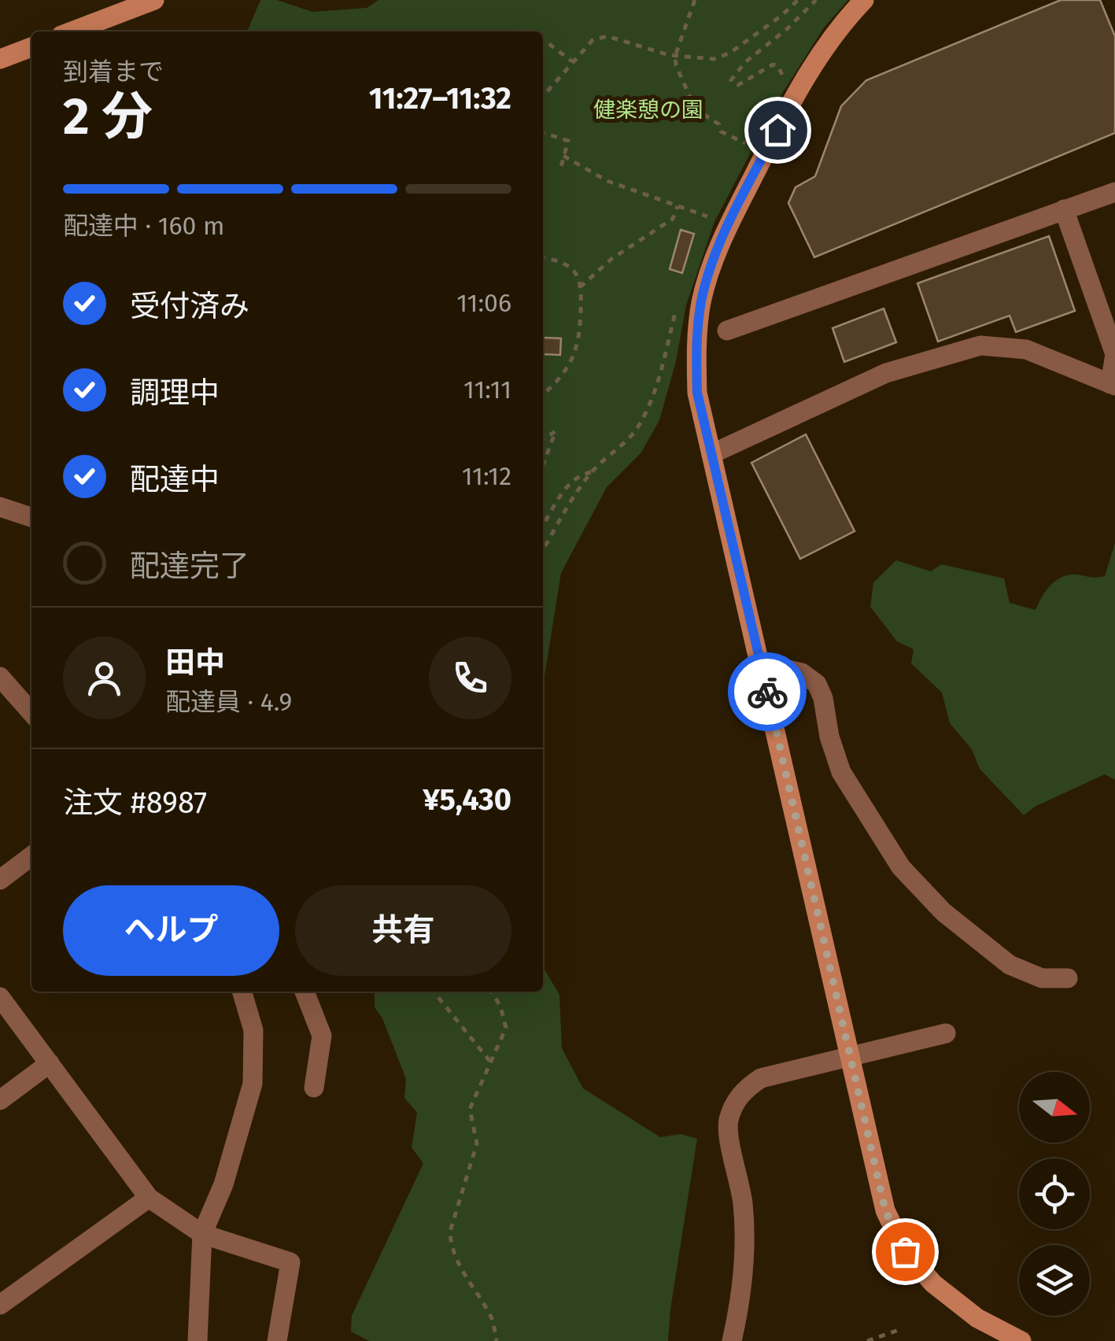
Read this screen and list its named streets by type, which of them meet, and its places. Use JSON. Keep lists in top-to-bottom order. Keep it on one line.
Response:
{"parks":["健楽憩の園"],"north":"right","page":{"heading":["2 分","到着まで","11:27–11:32"],"panel":["田中","配達員 · 4.9","注文 #8987","¥5,430"],"bar":"配達中 · 160 m","list":[["受付済み","11:06"],["調理中","11:11"],["配達中","11:12"],"配達完了"],"buttons":["ヘルプ","共有"]}}
